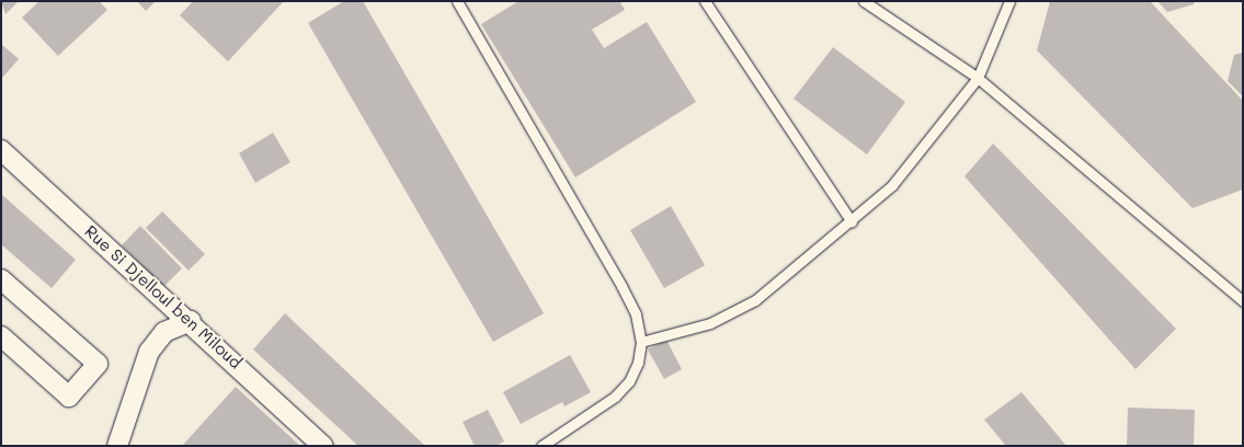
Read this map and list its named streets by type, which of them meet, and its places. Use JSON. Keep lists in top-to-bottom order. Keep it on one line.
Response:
{"streets":{"street":["Rue Si Djelloul ben Miloud"]}}
